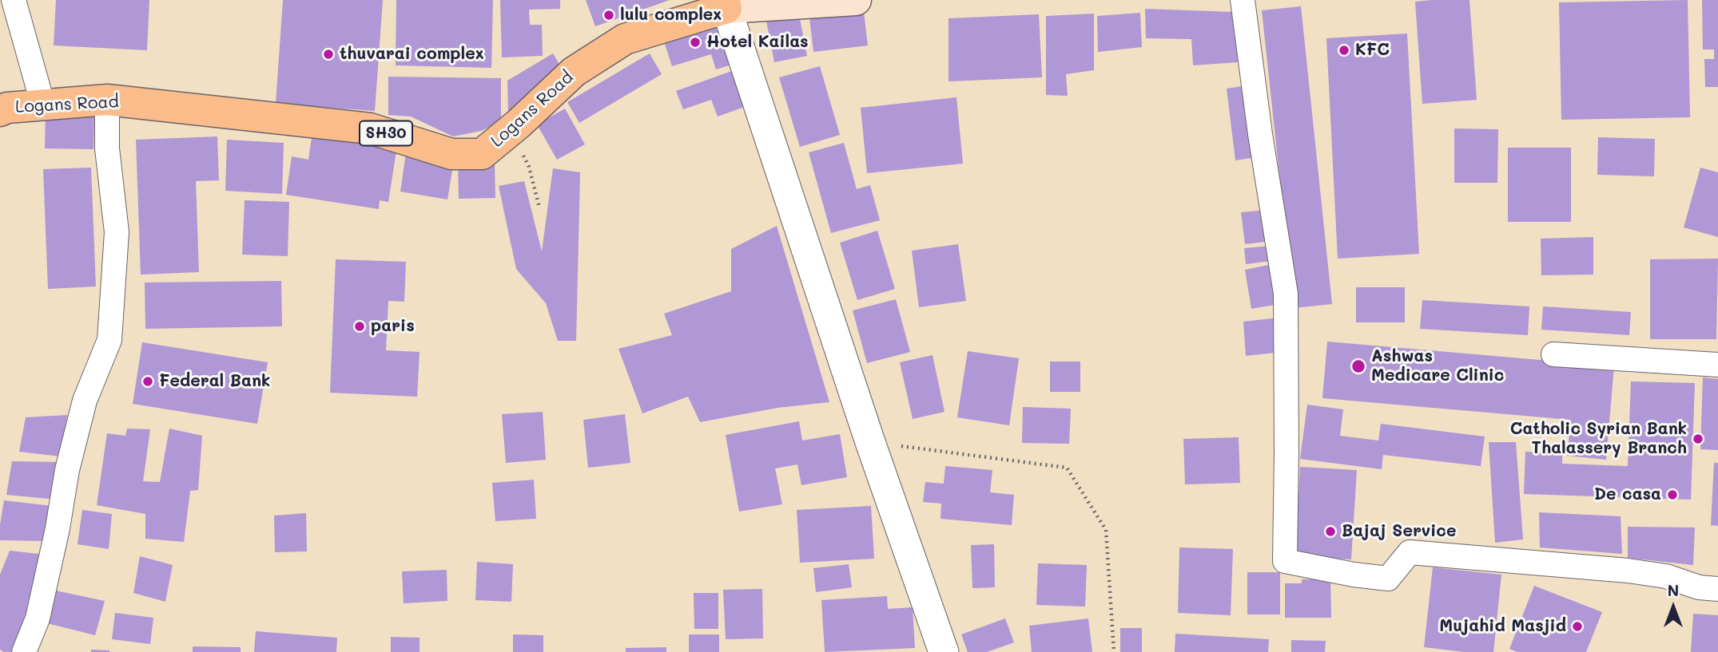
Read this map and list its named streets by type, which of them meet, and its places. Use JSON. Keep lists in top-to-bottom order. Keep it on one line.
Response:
{"streets":{"main road":["Logans Road","SH30"]},"places":["lulu complex","Hotel Kailas","KFC","thuvarai complex","paris","Ashwas Medicare Clinic","Federal Bank","Catholic Syrian Bank Thalassery Branch","De casa","Bajaj Service","Mujahid Masjid"],"north":"top"}
